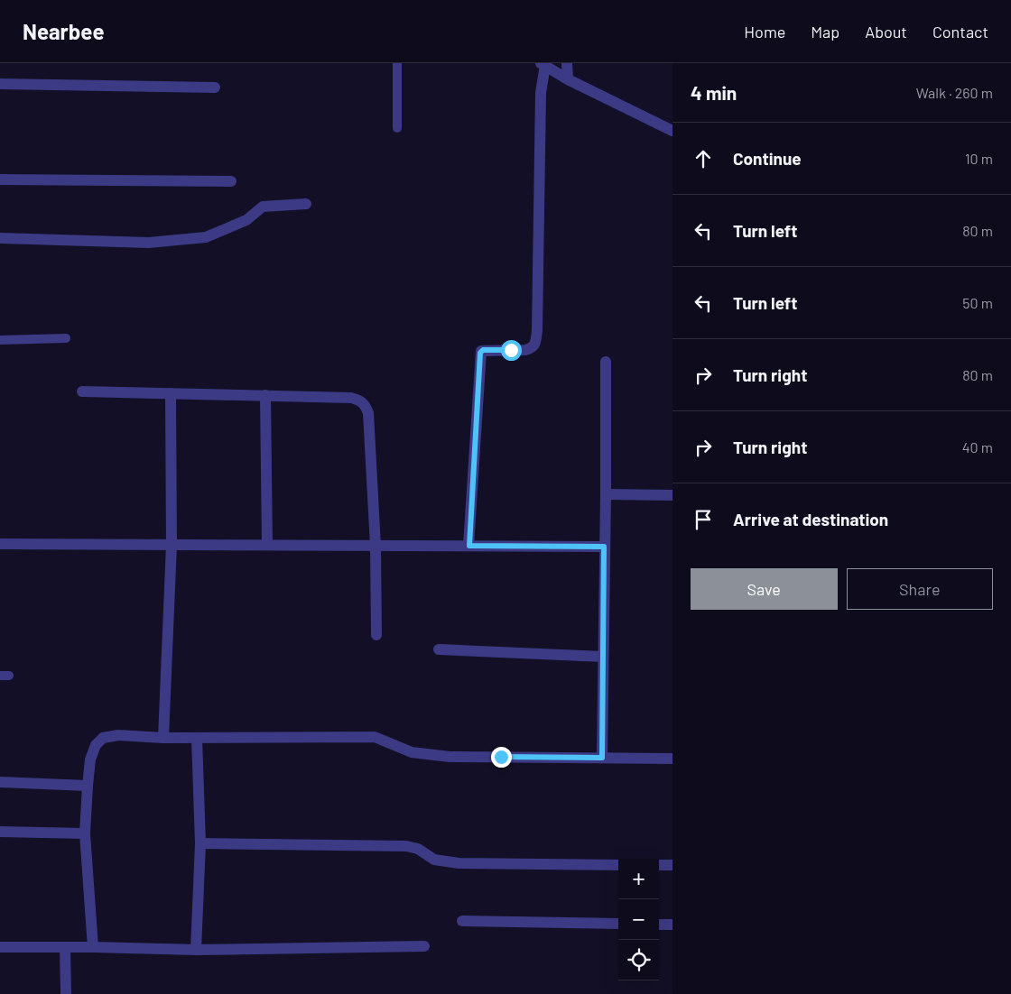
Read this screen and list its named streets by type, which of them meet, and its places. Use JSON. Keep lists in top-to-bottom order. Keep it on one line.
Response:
{"page":{"header":"Nearbee","nav":["Home","Map","About","Contact"],"heading":["4 min","Walk · 260 m"],"list":[["Continue","10 m"],["Turn left","80 m"],["Turn left","50 m"],["Turn right","80 m"],["Turn right","40 m"],"Arrive at destination"],"buttons":["Save","Share"],"map_buttons":["+","−"]}}
